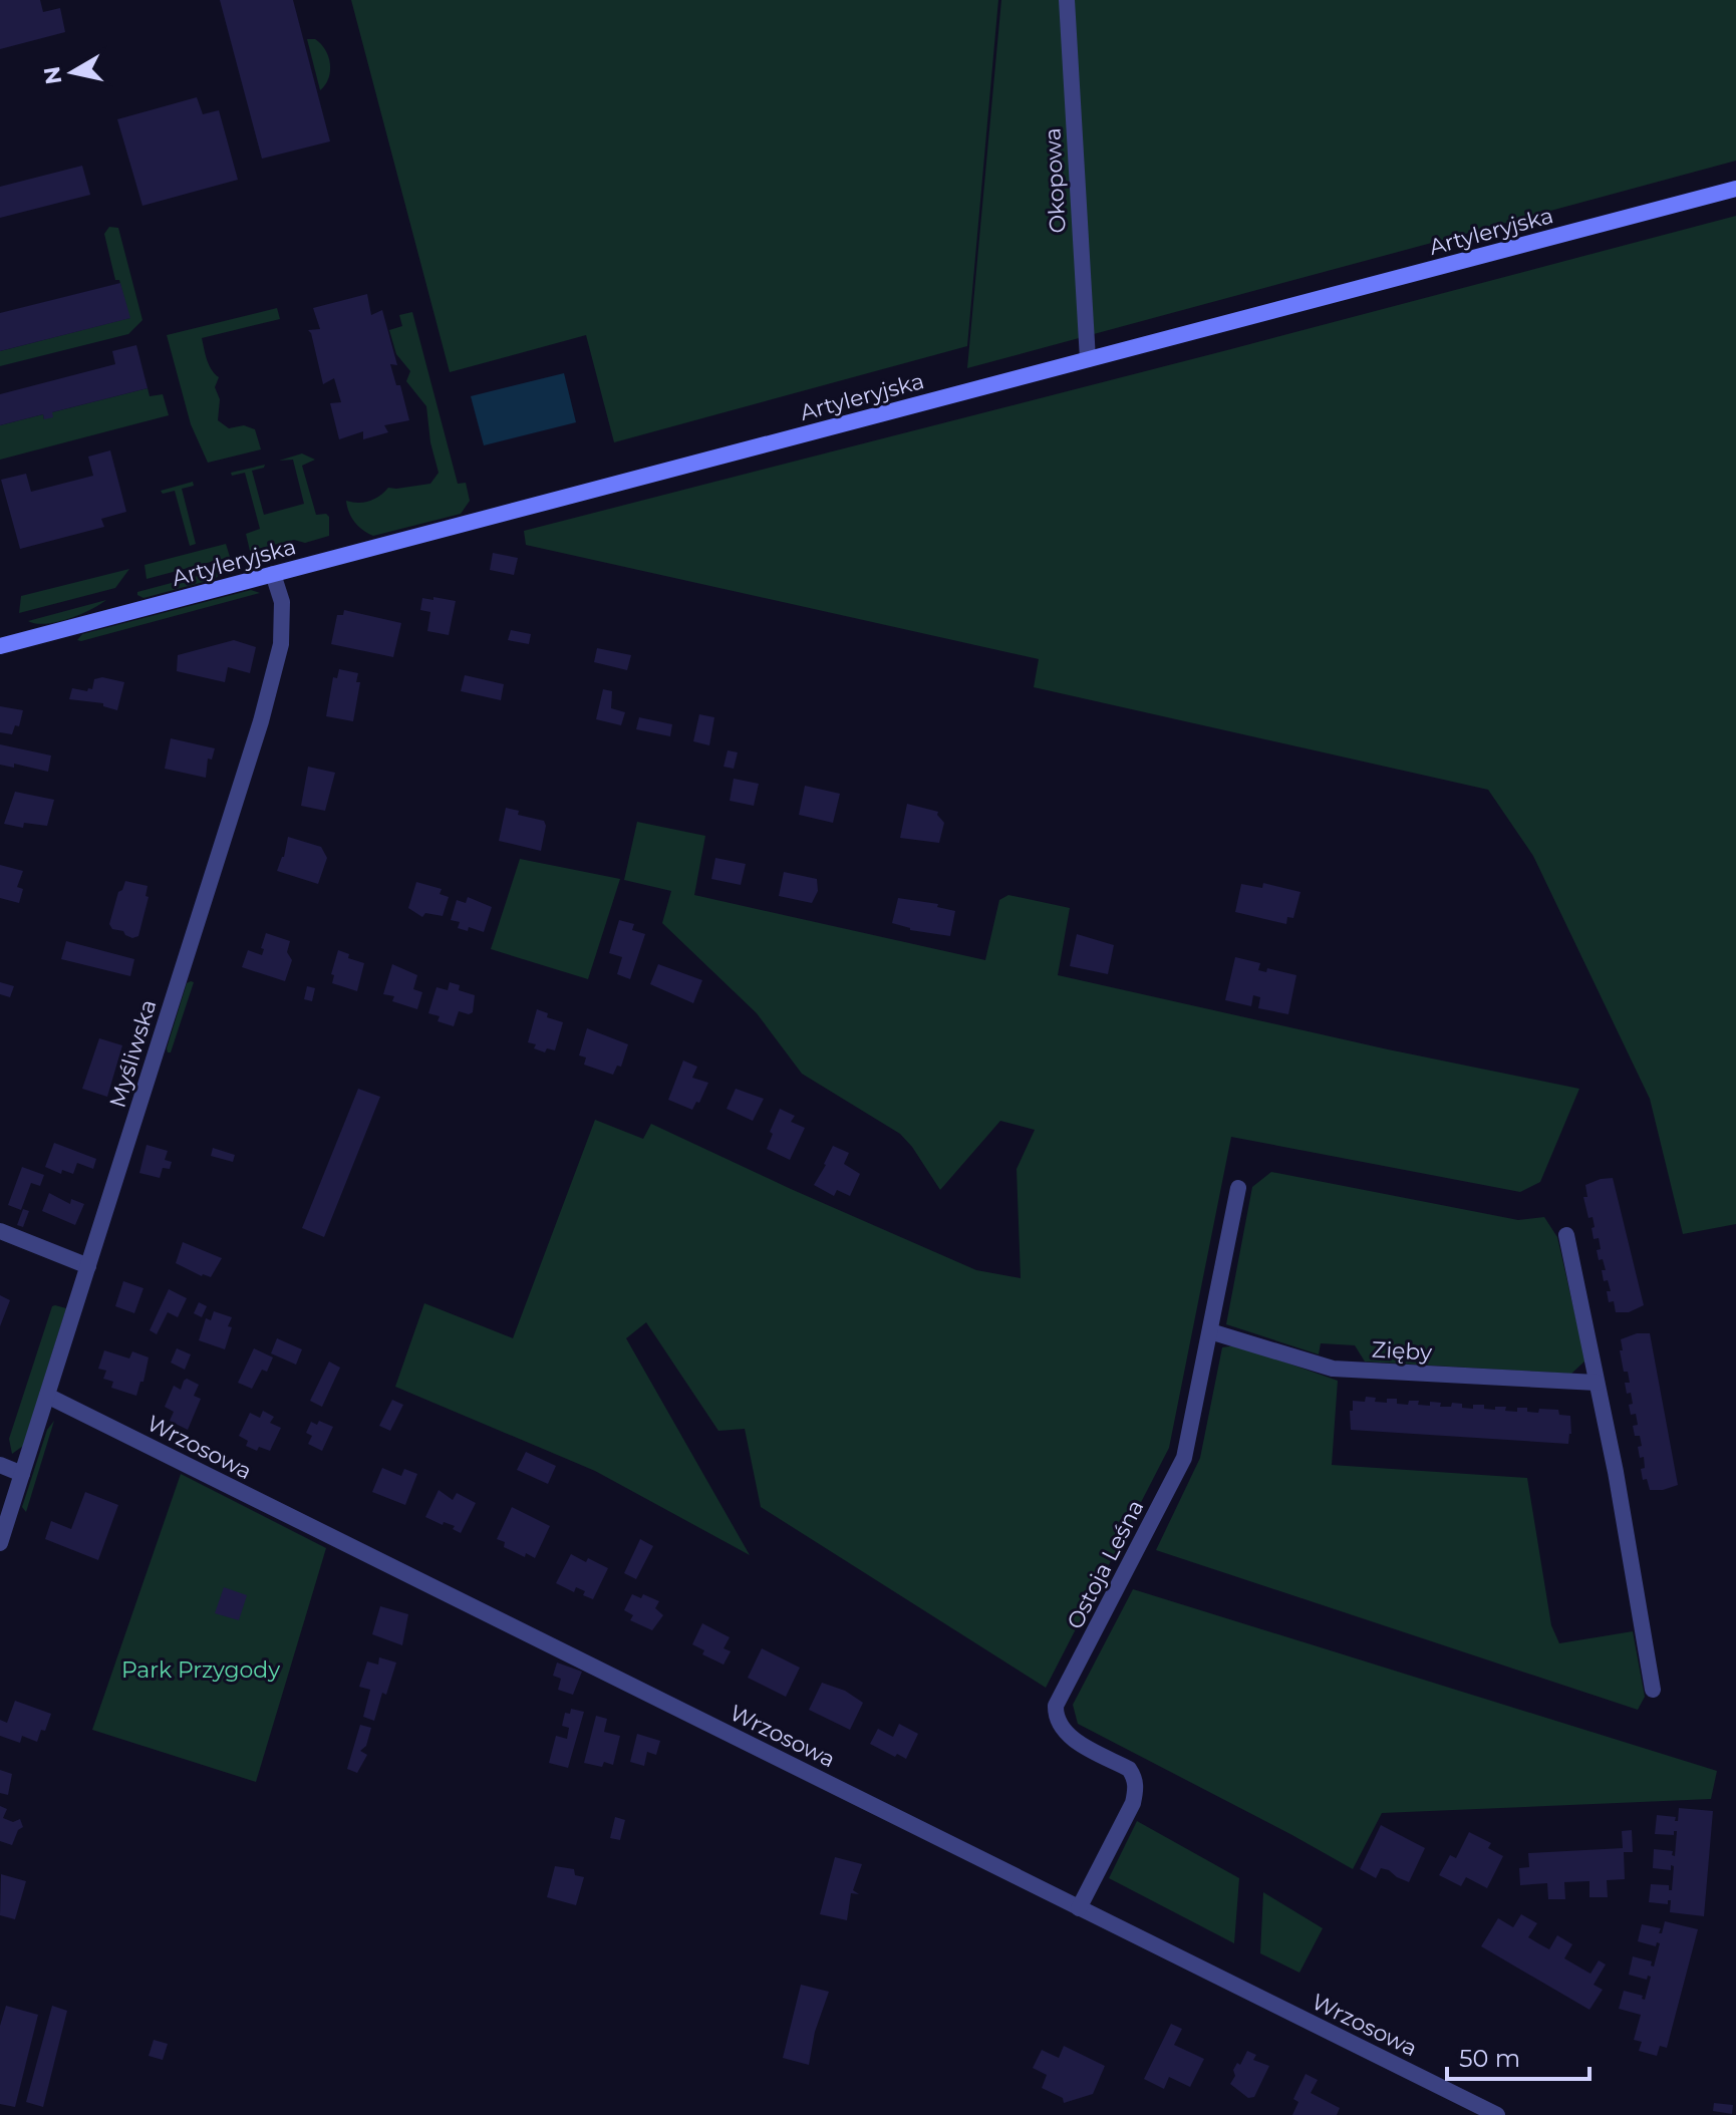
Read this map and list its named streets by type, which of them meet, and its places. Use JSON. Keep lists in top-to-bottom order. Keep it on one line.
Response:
{"streets":{"street":["Okopowa","Artyleryjska","Myśliwska","Zięby","Wrzosowa","Ostoja Leśna"]},"crossings":[["Okopowa","Artyleryjska"],["Artyleryjska","Myśliwska"],["Myśliwska","Wrzosowa"],["Zięby","Ostoja Leśna"],["Wrzosowa","Ostoja Leśna"]],"parks":["Park Przygody"],"scale_bar":"50 m","north":"left"}
